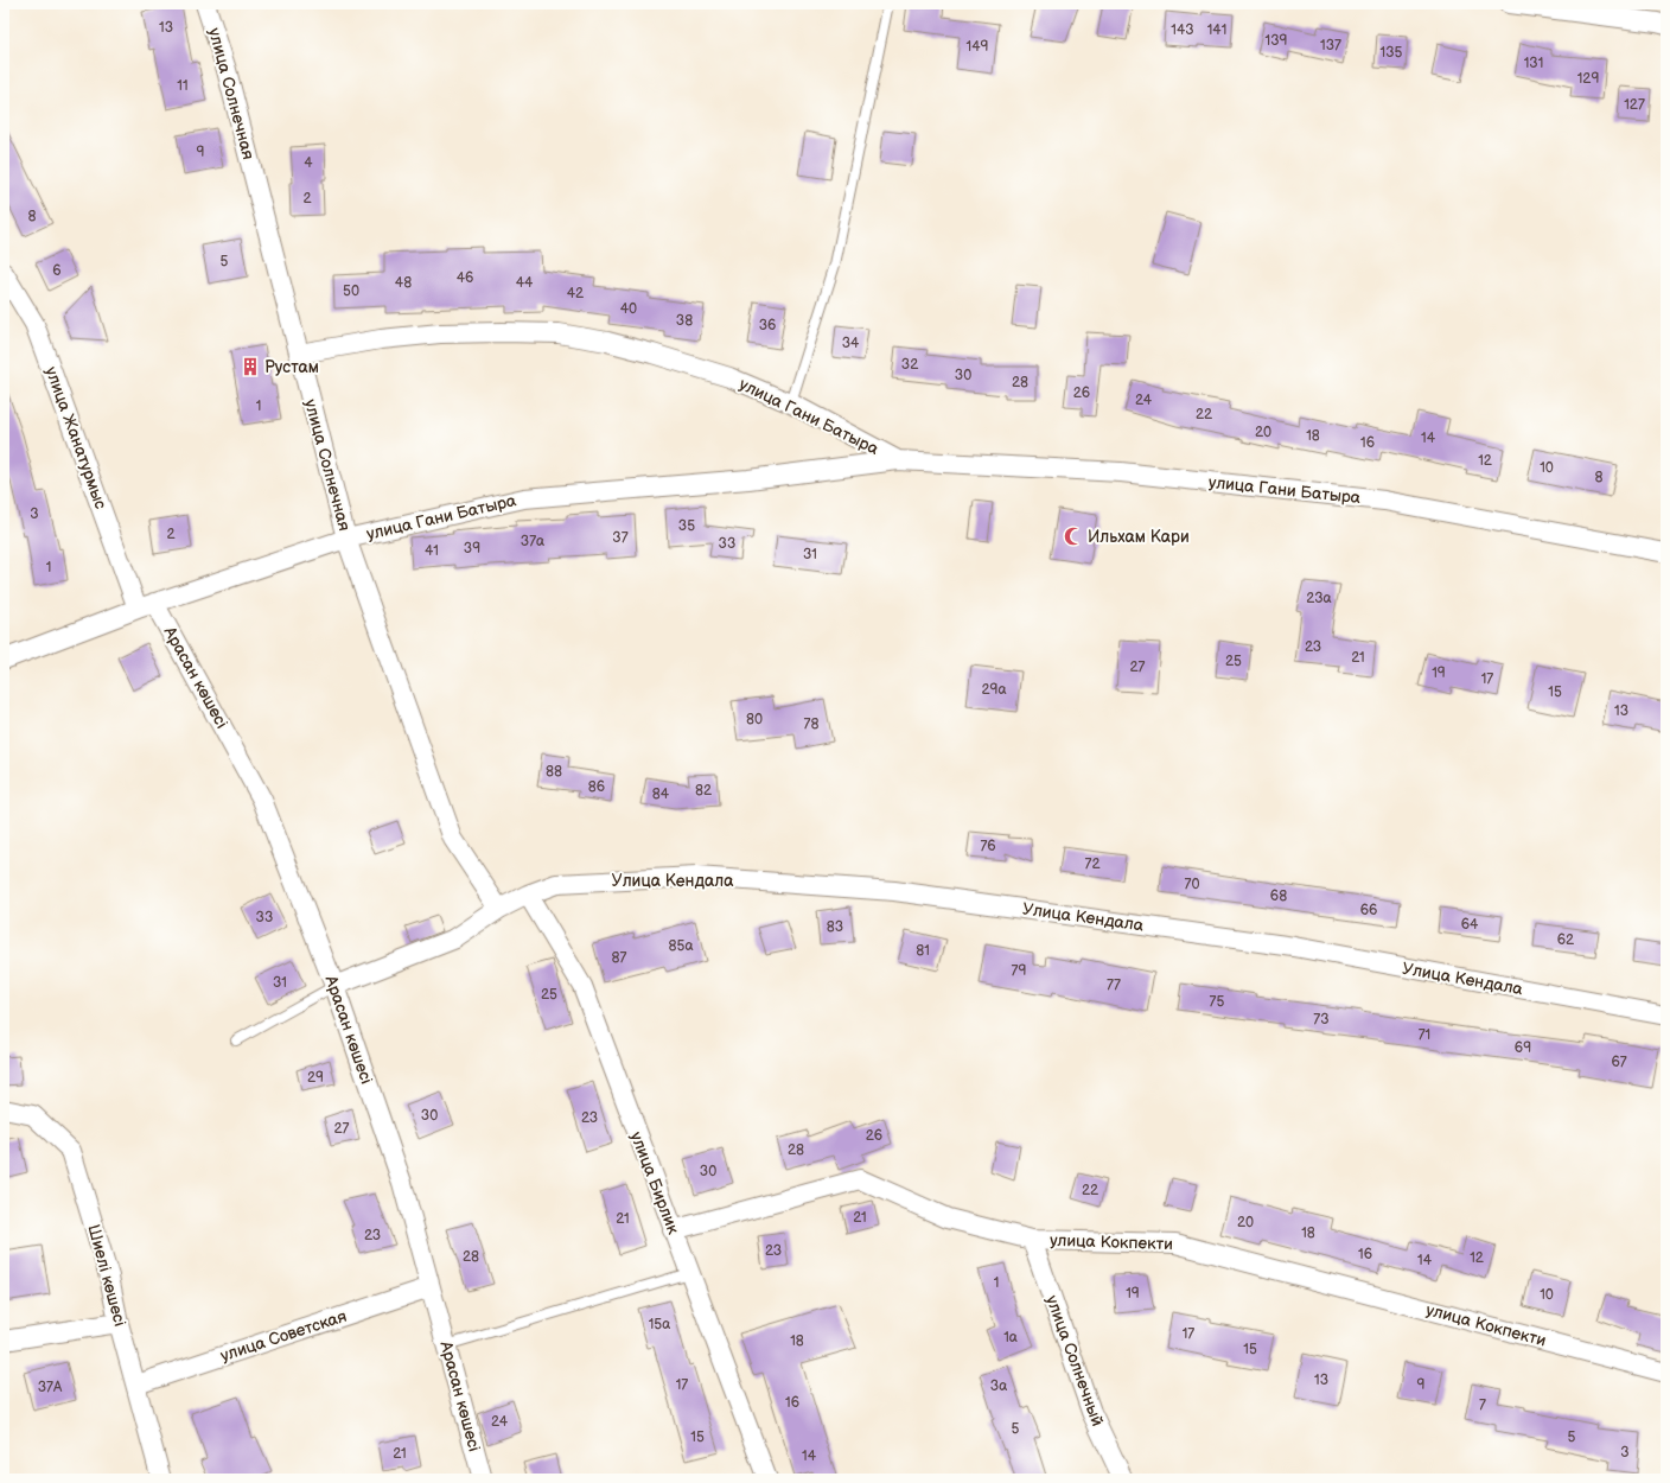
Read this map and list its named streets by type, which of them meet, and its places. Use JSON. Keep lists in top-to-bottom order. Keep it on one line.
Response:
{"streets":{"street":["улица Солнечная","улица Гани Батыра","улица Жанатурмыс","Арасан көшесі","Улица Кендала","улица Бирлик","улица Кокпекти","Шиелі көшесі","улица Советская","улица Солнечный"]},"crossings":[["улица Солнечная","улица Гани Батыра"],["улица Солнечная","Улица Кендала"],["улица Гани Батыра","улица Жанатурмыс"],["улица Гани Батыра","Арасан көшесі"],["улица Жанатурмыс","Арасан көшесі"],["Арасан көшесі","Улица Кендала"],["Арасан көшесі","улица Советская"],["Улица Кендала","улица Бирлик"],["улица Бирлик","улица Кокпекти"],["улица Кокпекти","улица Солнечный"],["Шиелі көшесі","улица Советская"]],"places":{"building":["Рустам"],"mosque":["Ильхам Кари"]},"house_numbers":["13","143","141","139","137","149","135","131","129","11","127","9","4","2","8","5","6","46","48","44","50","42","40","38","36","34","32","30","28","26","24","1","22","20","18","14","16","12","10","8","3","35","2","37","37а","33","39","41","31","1","23а","23","21","25","27","19","17","29а","15","13","80","78","88","86","82","84","76","72","70","68","66","33","64","83","62","85а","81","87","79","31","77","25","75","73","71","69","67","29","30","23","27","26","28","30","22","21","21","20","18","23","23","16","28","12","14","1","19","10","15а","17","1а","18","15","13","17","9","3а","37А","16","7","24","5","15","5","3","21","14"]}
